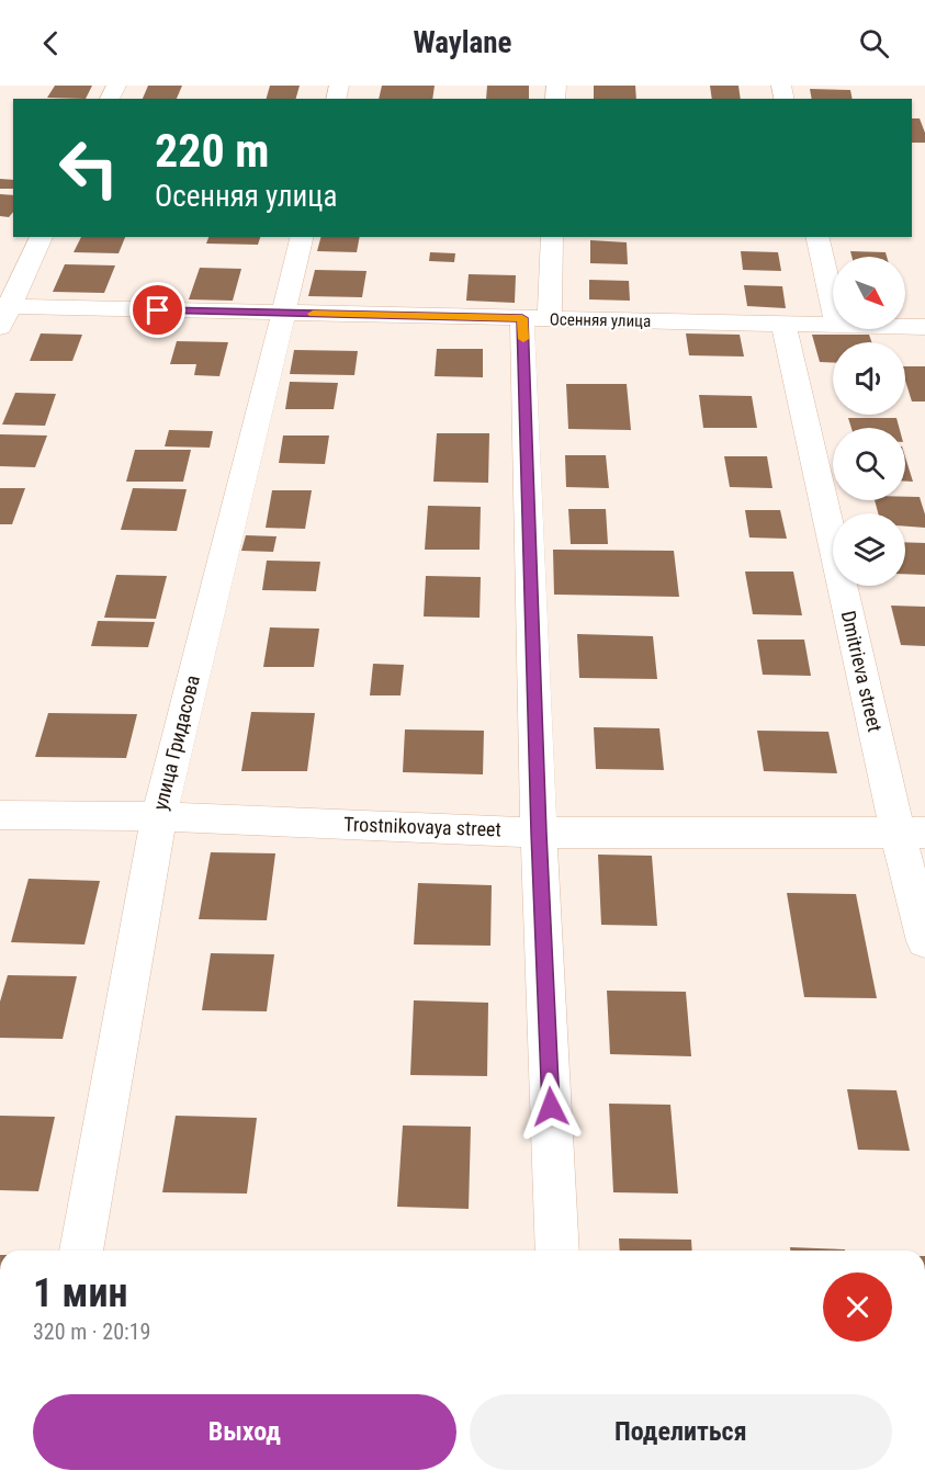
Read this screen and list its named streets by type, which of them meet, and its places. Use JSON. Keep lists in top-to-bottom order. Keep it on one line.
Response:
{"streets":{"street":["Осенняя улица","Dmitrieva street","улица Гридасова","Trostnikovaya street"]},"crossings":[["Осенняя улица","Dmitrieva street"],["Осенняя улица","улица Гридасова"],["Dmitrieva street","Trostnikovaya street"],["улица Гридасова","Trostnikovaya street"]],"north":"bottom right","page":{"header":"Waylane","turn":["220 m","Осенняя улица"],"heading":["1 мин","320 m · 20:19"],"buttons":["Выход","Поделиться"]}}
